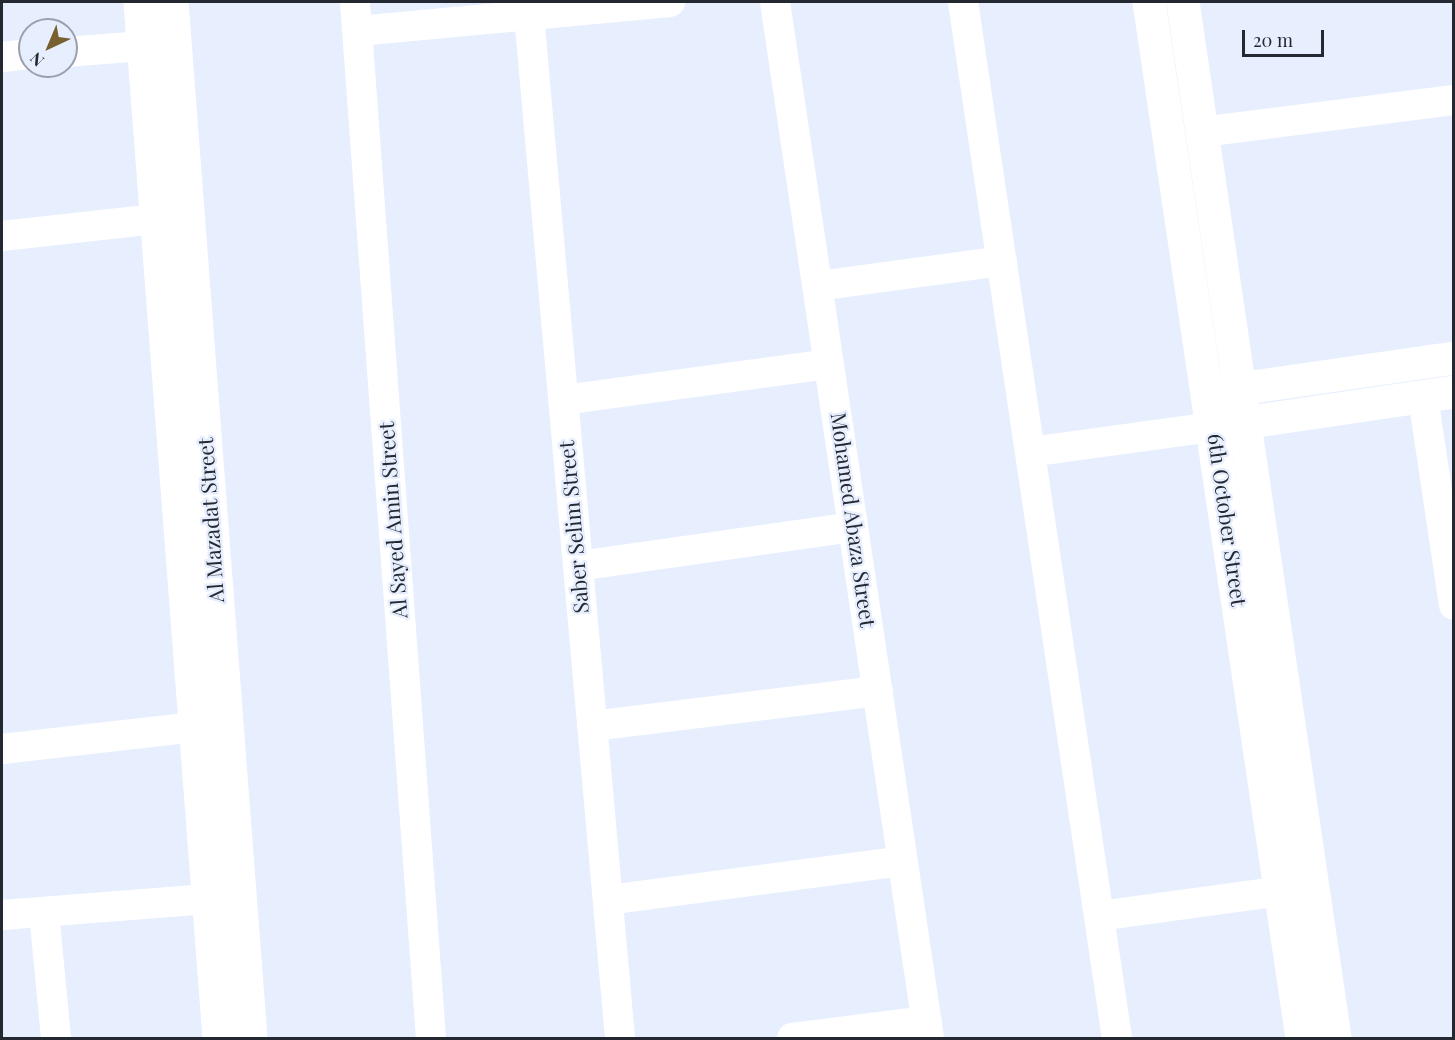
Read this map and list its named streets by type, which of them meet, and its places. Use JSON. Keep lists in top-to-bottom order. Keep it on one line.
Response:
{"streets":{"street":["Al Mazadat Street","Al Sayed Amin Street","Mohamed Abaza Street","6th October Street","Saber Selim Street"]},"scale_bar":"20 m","north":"bottom left"}
